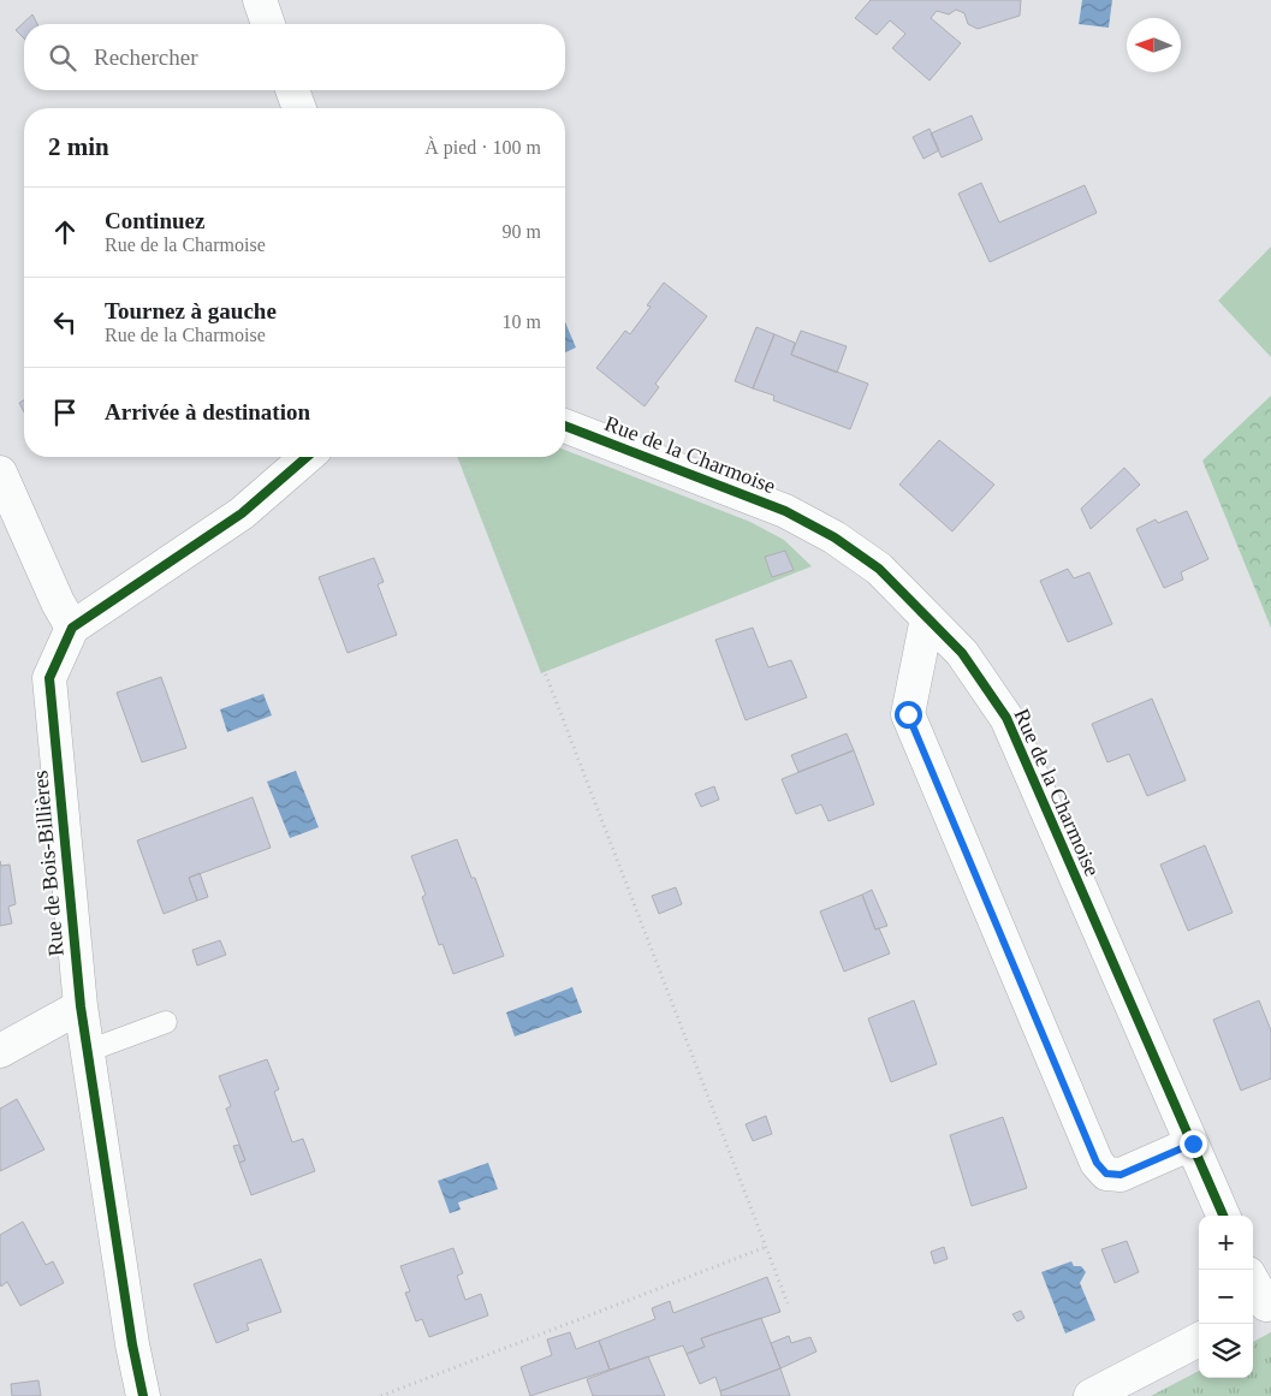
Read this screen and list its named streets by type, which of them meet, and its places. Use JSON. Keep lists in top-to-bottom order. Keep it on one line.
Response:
{"streets":{"street":["Rue de la Charmoise","Rue de Bois-Billières"]},"north":"left","page":{"search":"Rechercher","heading":["2 min","À pied · 100 m"],"list":[["Continuez","Rue de la Charmoise","90 m"],["Tournez à gauche","Rue de la Charmoise","10 m"],"Arrivée à destination"],"map_buttons":["+","−"]}}
